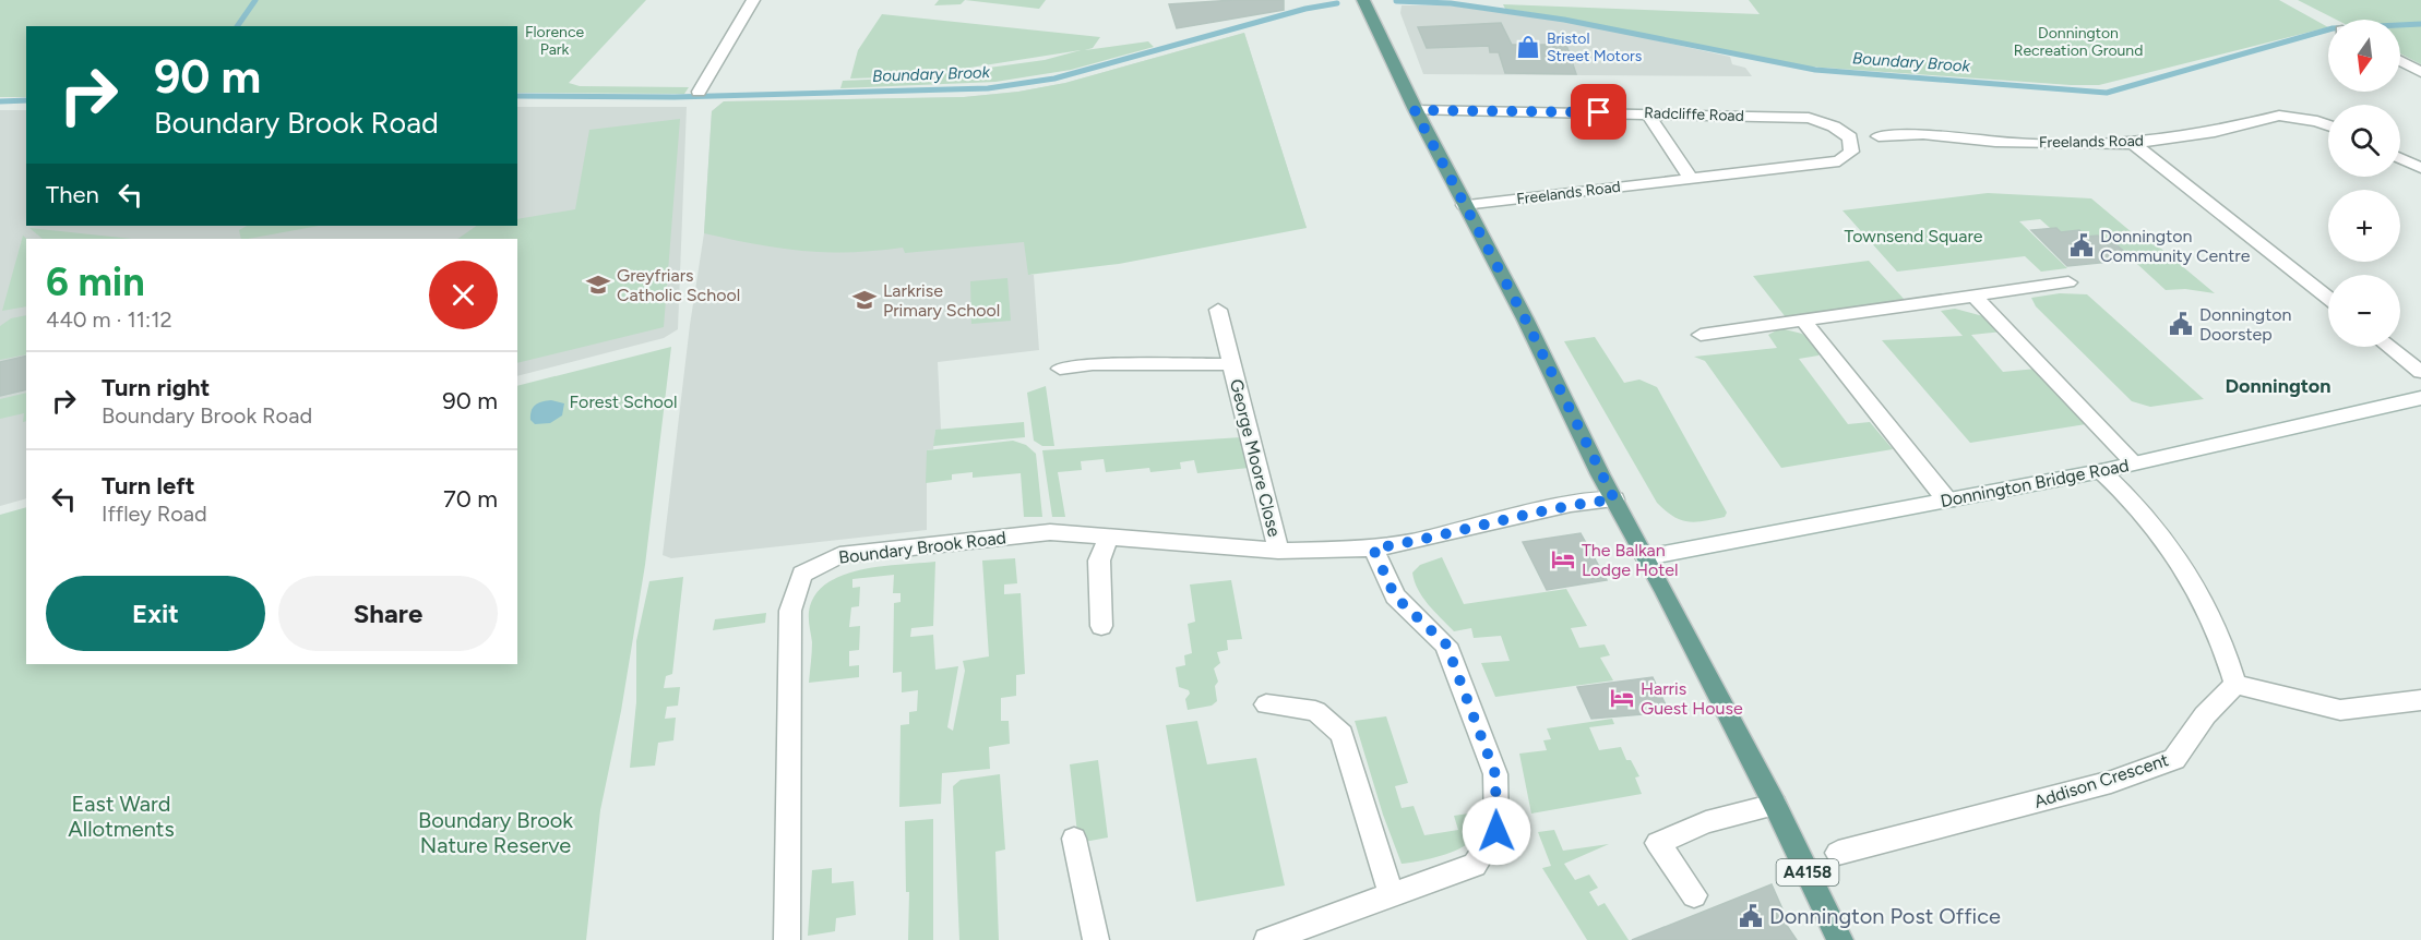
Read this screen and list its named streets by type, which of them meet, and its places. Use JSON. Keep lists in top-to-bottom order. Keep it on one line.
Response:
{"streets":{"main road":["A4158"],"street":["Radcliffe Road","Freelands Road","George Moore Close","Donnington Bridge Road","Boundary Brook Road","Addison Crescent"]},"crossings":[["Radcliffe Road","Freelands Road"],["Radcliffe Road","A4158"],["Freelands Road","A4158"],["George Moore Close","Boundary Brook Road"],["Donnington Bridge Road","A4158"],["Boundary Brook Road","A4158"]],"districts":["Donnington"],"water":["Boundary Brook"],"parks":["Florence Park","Donnington Recreation Ground","Townsend Square","Forest School","East Ward Allotments","Boundary Brook Nature Reserve"],"places":{"shop":["Bristol Street Motors"],"public building":["Donnington Community Centre","Donnington Doorstep","Donnington Post Office"],"school or university":["Greyfriars Catholic School","Larkrise Primary School"],"hotel":["The Balkan Lodge Hotel","Harris Guest House"]},"north":"bottom","page":{"map_buttons":["+","−"],"turn":["90 m","Boundary Brook Road"],"then":"Then","heading":["6 min","440 m · 11:12"],"list":[{"name":"Turn right","note":"Boundary Brook Road","value":"90 m"},{"name":"Turn left","note":"Iffley Road","value":"70 m"}],"buttons":["Exit","Share"]}}
